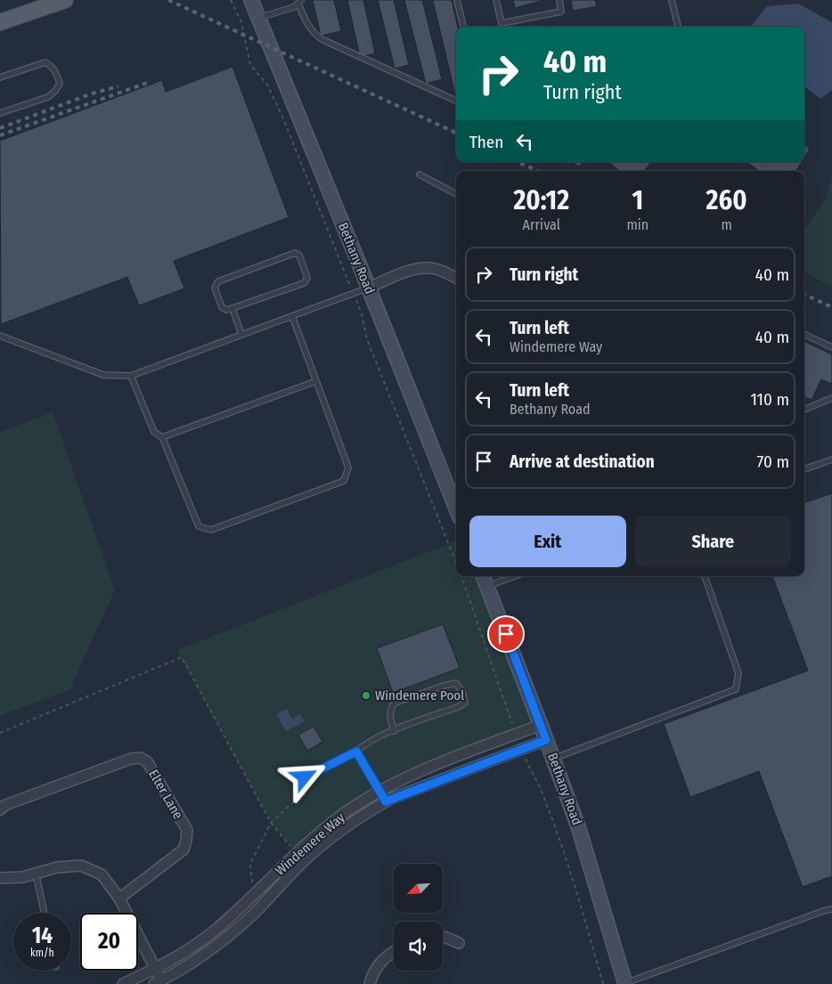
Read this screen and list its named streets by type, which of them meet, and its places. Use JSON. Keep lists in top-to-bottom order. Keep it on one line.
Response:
{"streets":{"main road":["Bethany Road"],"street":["Elter Lane","Windemere Way"]},"crossings":[["Bethany Road","Windemere Way"]],"places":["Windemere Pool"],"north":"bottom left","page":{"turn":["40 m","Turn right"],"then":"Then","eta":["20:12","Arrival","1","min","260","m"],"list":[{"name":"Turn right","value":"40 m"},{"name":"Turn left","note":"Windemere Way","value":"40 m"},{"name":"Turn left","note":"Bethany Road","value":"110 m"},{"name":"Arrive at destination","value":"70 m"}],"buttons":["Exit","Share"],"speed":"14 km/h","limit":"20"}}
